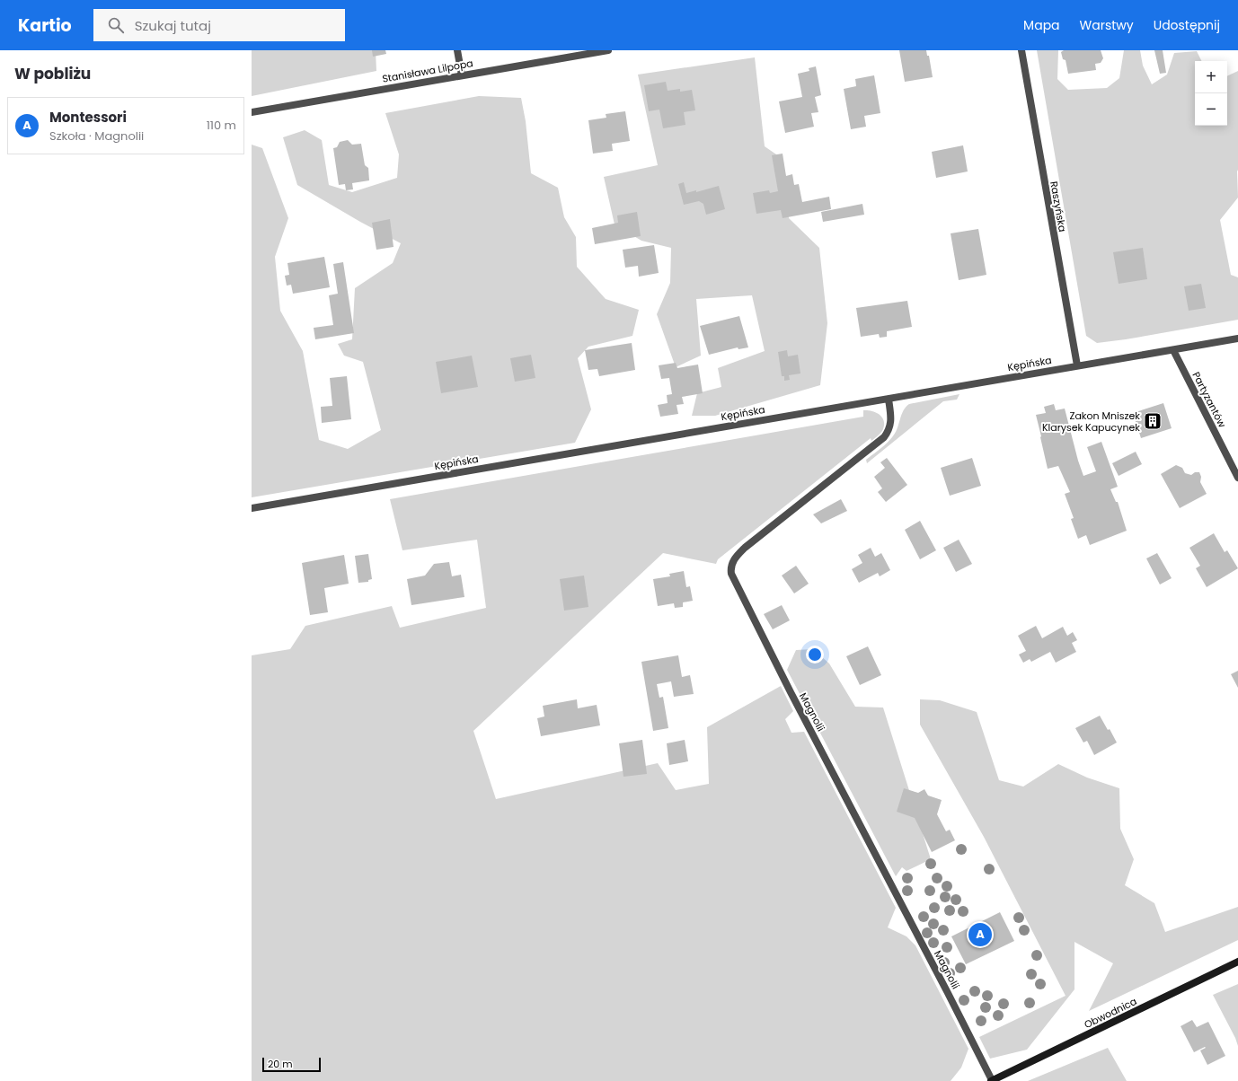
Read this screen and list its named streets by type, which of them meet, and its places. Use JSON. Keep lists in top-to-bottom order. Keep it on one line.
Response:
{"streets":{"main road":["Obwodnica"],"street":["Stanisława Lilpopa","Raszyńska","Kępińska","Partyzantów","Magnolii"]},"crossings":[["Raszyńska","Kępińska"],["Kępińska","Partyzantów"],["Kępińska","Magnolii"],["Magnolii","Obwodnica"]],"places":{"building":["Zakon Mniszek Klarysek Kapucynek"]},"scale_bar":"20 m","page":{"header":"Kartio","search":"Szukaj tutaj","nav":["Mapa","Warstwy","Udostępnij"],"heading":"W pobliżu","map_buttons":["+","−"],"list":[{"mark":"A","name":"Montessori","note":"Szkoła · Magnolii","value":"110 m"}],"pins":"A","scale":"20 m"}}
